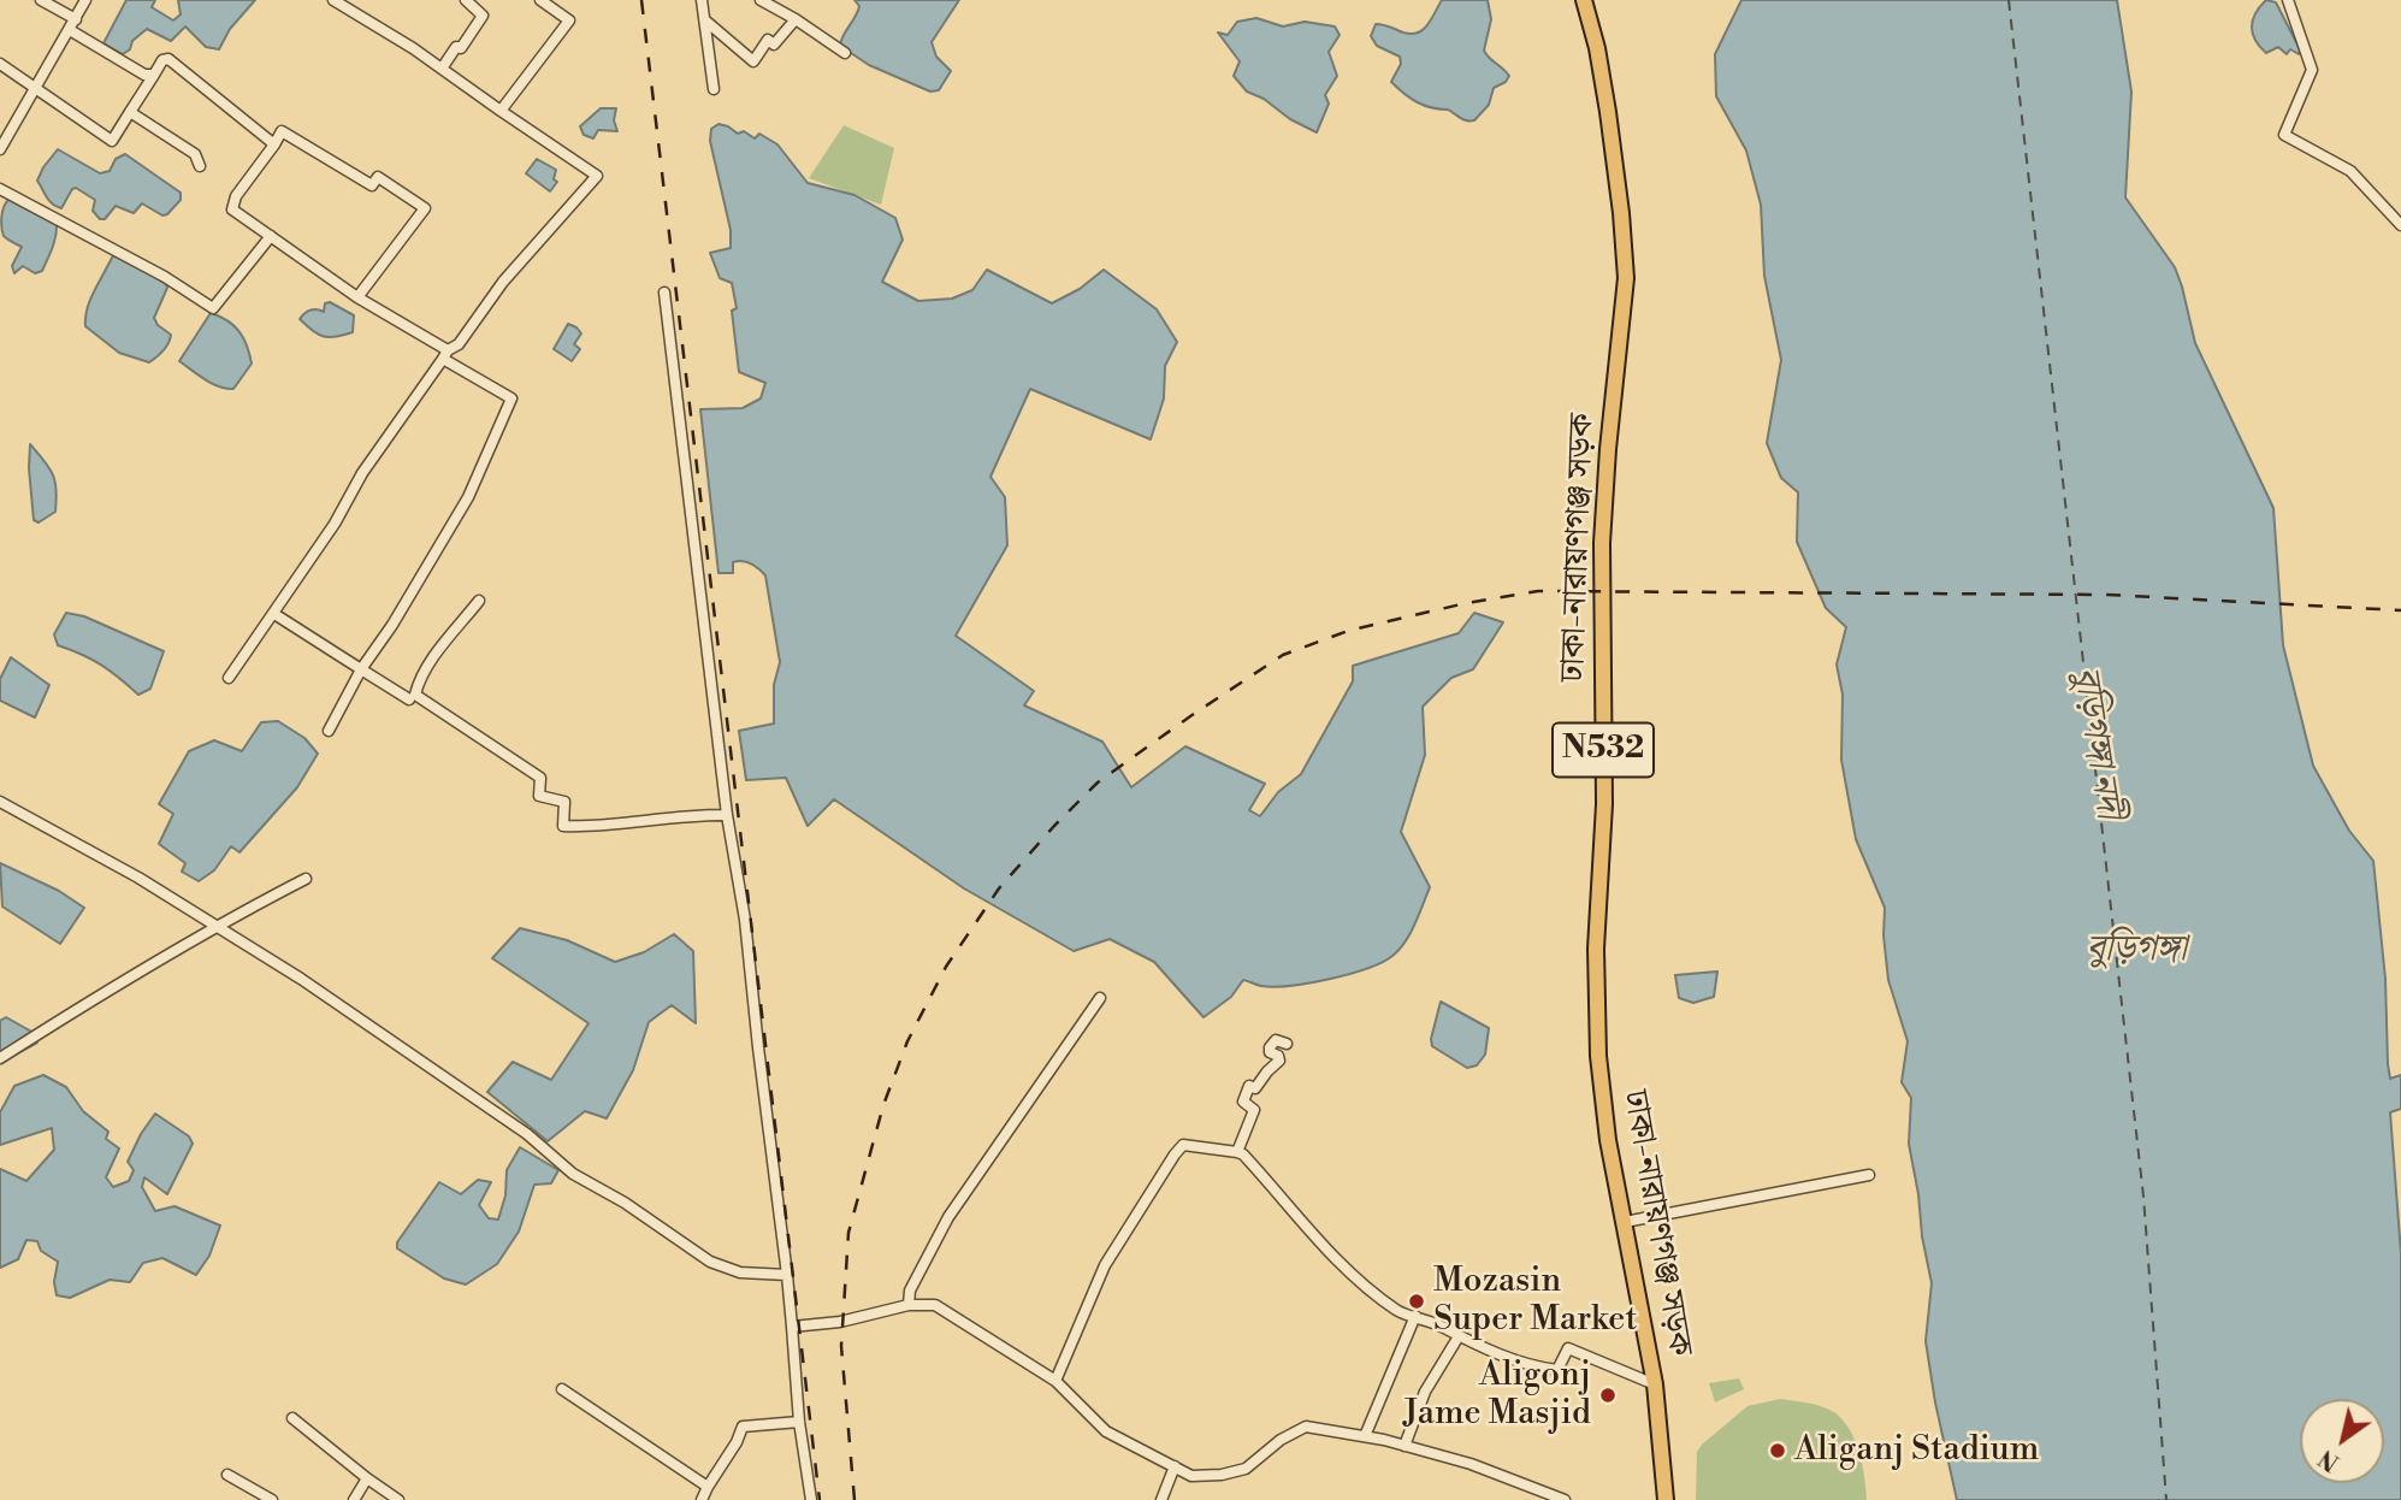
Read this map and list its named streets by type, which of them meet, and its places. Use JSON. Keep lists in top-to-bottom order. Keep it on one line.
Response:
{"streets":{"highway":["ঢাকা-নারায়ণগঞ্জ সড়ক","N532"]},"water":["বুড়িগঙ্গা নদী","বুড়িগঙ্গা"],"places":["Mozasin Super Market","Aligonj Jame Masjid","Aliganj Stadium"],"north":"bottom left"}
